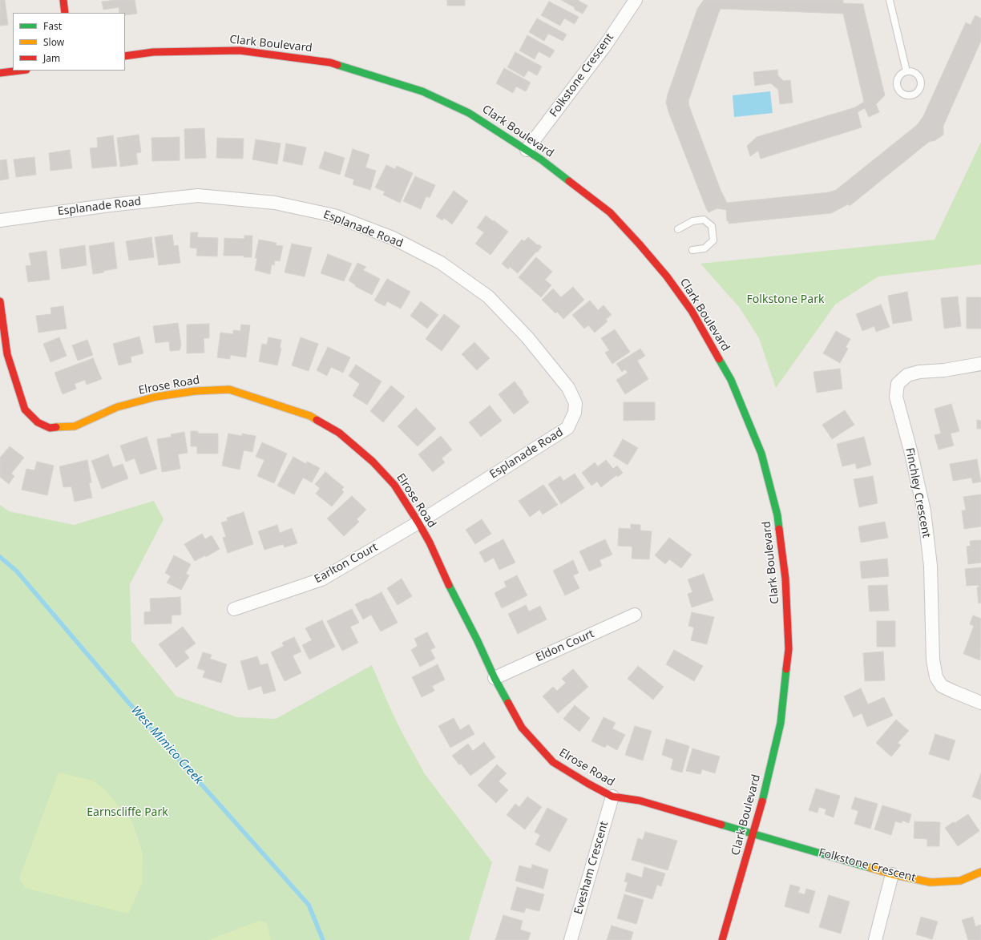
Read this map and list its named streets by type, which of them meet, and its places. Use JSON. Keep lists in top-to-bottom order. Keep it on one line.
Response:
{"streets":{"street":["Clark Boulevard","Folkstone Crescent","Esplanade Road","Elrose Road","Finchley Crescent","Earlton Court","Eldon Court","Evesham Crescent"]},"crossings":[["Clark Boulevard","Folkstone Crescent"],["Clark Boulevard","Elrose Road"],["Folkstone Crescent","Elrose Road"],["Esplanade Road","Elrose Road"],["Esplanade Road","Earlton Court"],["Elrose Road","Earlton Court"],["Elrose Road","Eldon Court"],["Elrose Road","Evesham Crescent"]],"water":["West Mimico Creek"],"parks":["Folkstone Park","Earnscliffe Park"],"legend":["Fast","Slow","Jam"]}
